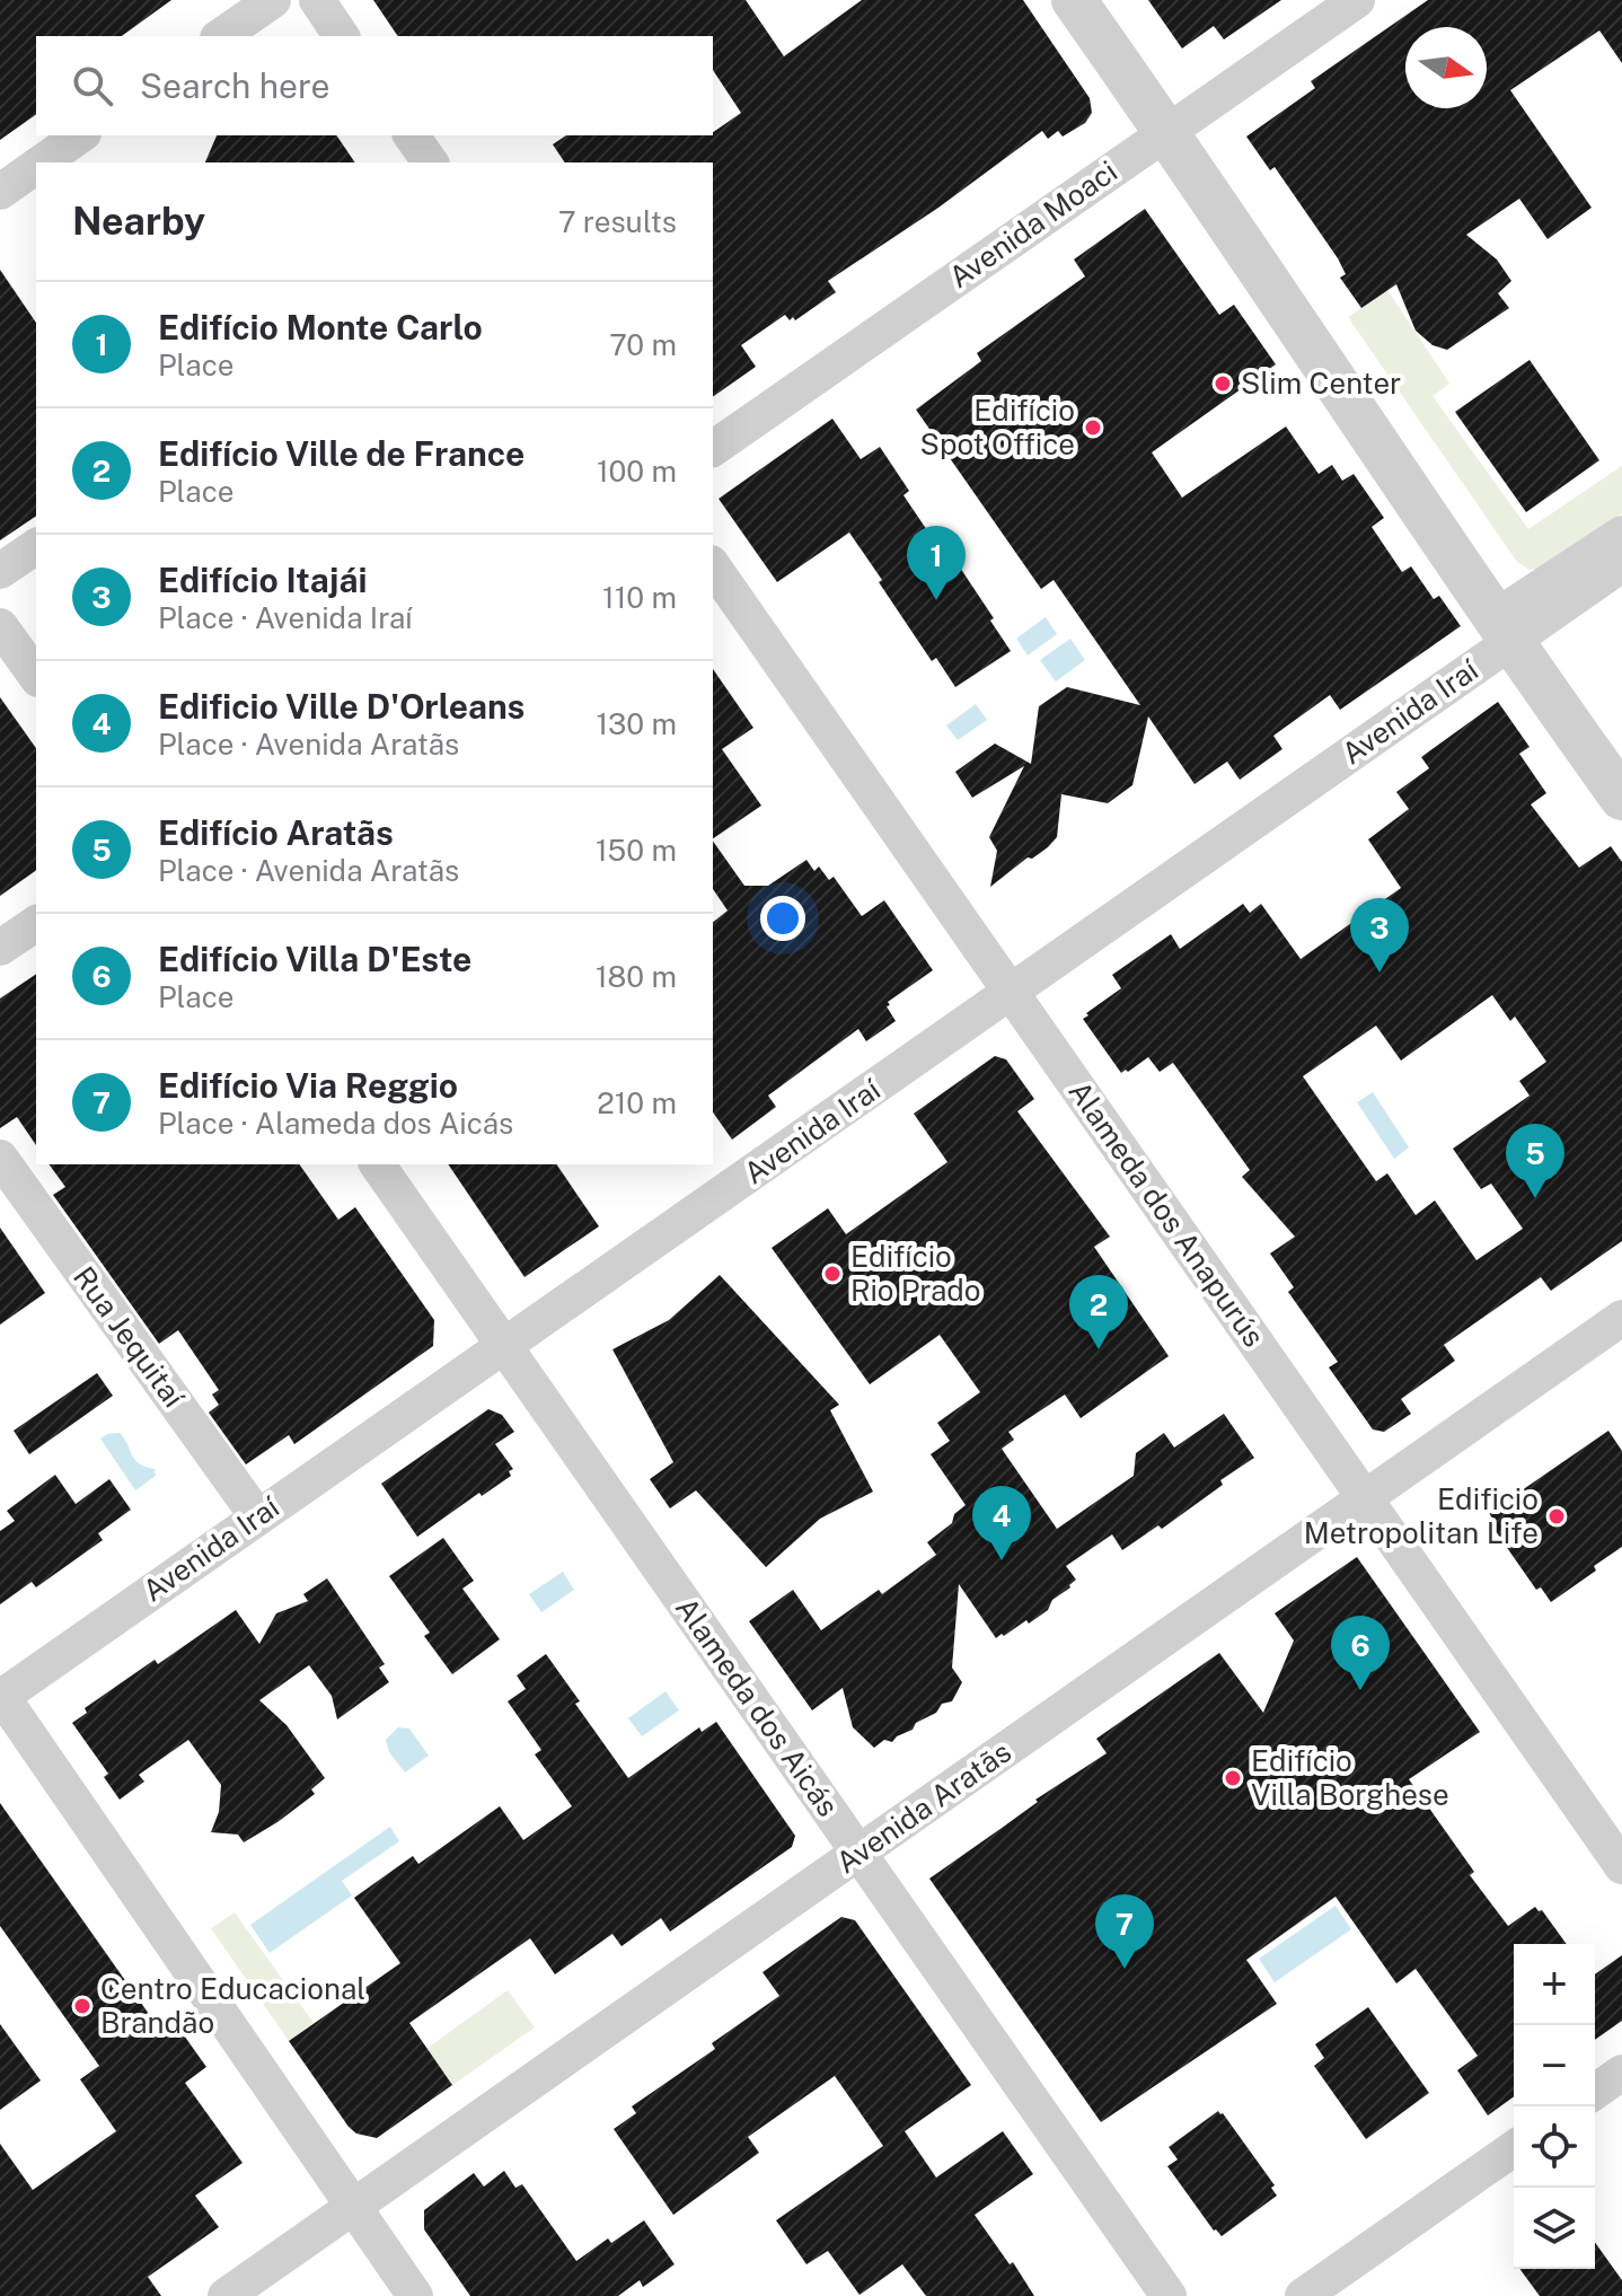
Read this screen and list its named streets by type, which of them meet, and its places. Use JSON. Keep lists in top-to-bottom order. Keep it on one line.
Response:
{"streets":{"street":["Avenida Moaci","Avenida Iraí","Alameda dos Anapurús","Rua Jequitaí","Alameda dos Aicás","Avenida Aratãs"]},"crossings":[["Avenida Iraí","Alameda dos Anapurús"],["Avenida Iraí","Rua Jequitaí"],["Avenida Iraí","Alameda dos Aicás"],["Alameda dos Anapurús","Avenida Aratãs"],["Alameda dos Aicás","Avenida Aratãs"]],"places":["Slim Center","Edifício Spot Office","Edifício Rio Prado","Edificio Metropolitan Life","Edifício Villa Borghese","Centro Educacional Brandão"],"north":"right","page":{"search":"Search here","heading":["Nearby","7 results"],"list":[{"mark":"1","name":"Edifício Monte Carlo","note":"Place","value":"70 m"},{"mark":"2","name":"Edifício Ville de France","note":"Place","value":"100 m"},{"mark":"3","name":"Edifício Itajái","note":"Place · Avenida Iraí","value":"110 m"},{"mark":"4","name":"Edificio Ville D'Orleans","note":"Place · Avenida Aratãs","value":"130 m"},{"mark":"5","name":"Edifício Aratãs","note":"Place · Avenida Aratãs","value":"150 m"},{"mark":"6","name":"Edifício Villa D'Este","note":"Place","value":"180 m"},{"mark":"7","name":"Edifício Via Reggio","note":"Place · Alameda dos Aicás","value":"210 m"}],"pins":["1","3","5","2","4","6","7"],"map_buttons":["+","−"]}}
